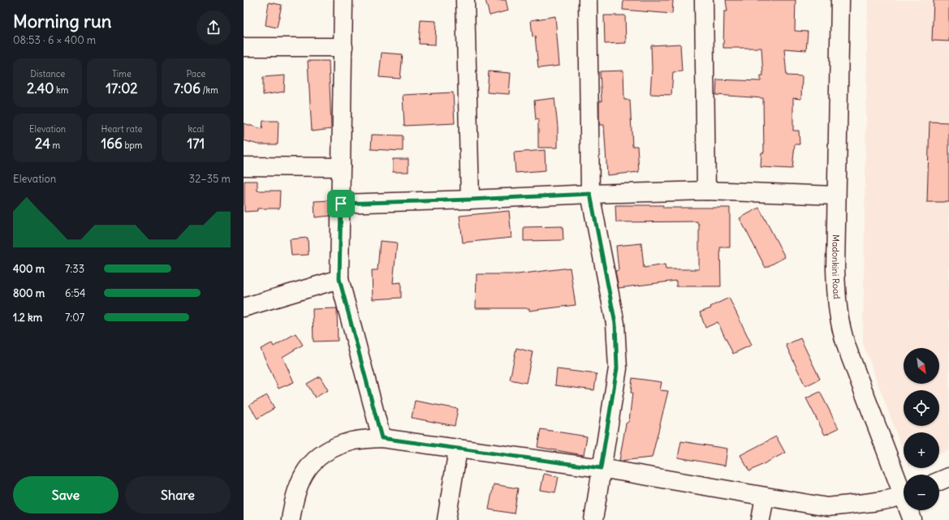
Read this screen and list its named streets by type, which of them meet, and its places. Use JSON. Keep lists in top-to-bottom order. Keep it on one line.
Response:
{"streets":{"street":["Madonkini Road"]},"north":"bottom right","page":{"heading":["Morning run","08:53 · 6 × 400 m"],"stats":[["Distance","2.40 km"],["Time","17:02"],["Pace","7:06 /km"],["Elevation","24 m"],["Heart rate","166 bpm"],["kcal","171"]],"chart":["Elevation","32–35 m"],"list":[{"name":"400 m","note":"7:33"},{"name":"800 m","note":"6:54"},{"name":"1.2 km","note":"7:07"}],"map_buttons":["+","−"],"buttons":["Save","Share"]}}
